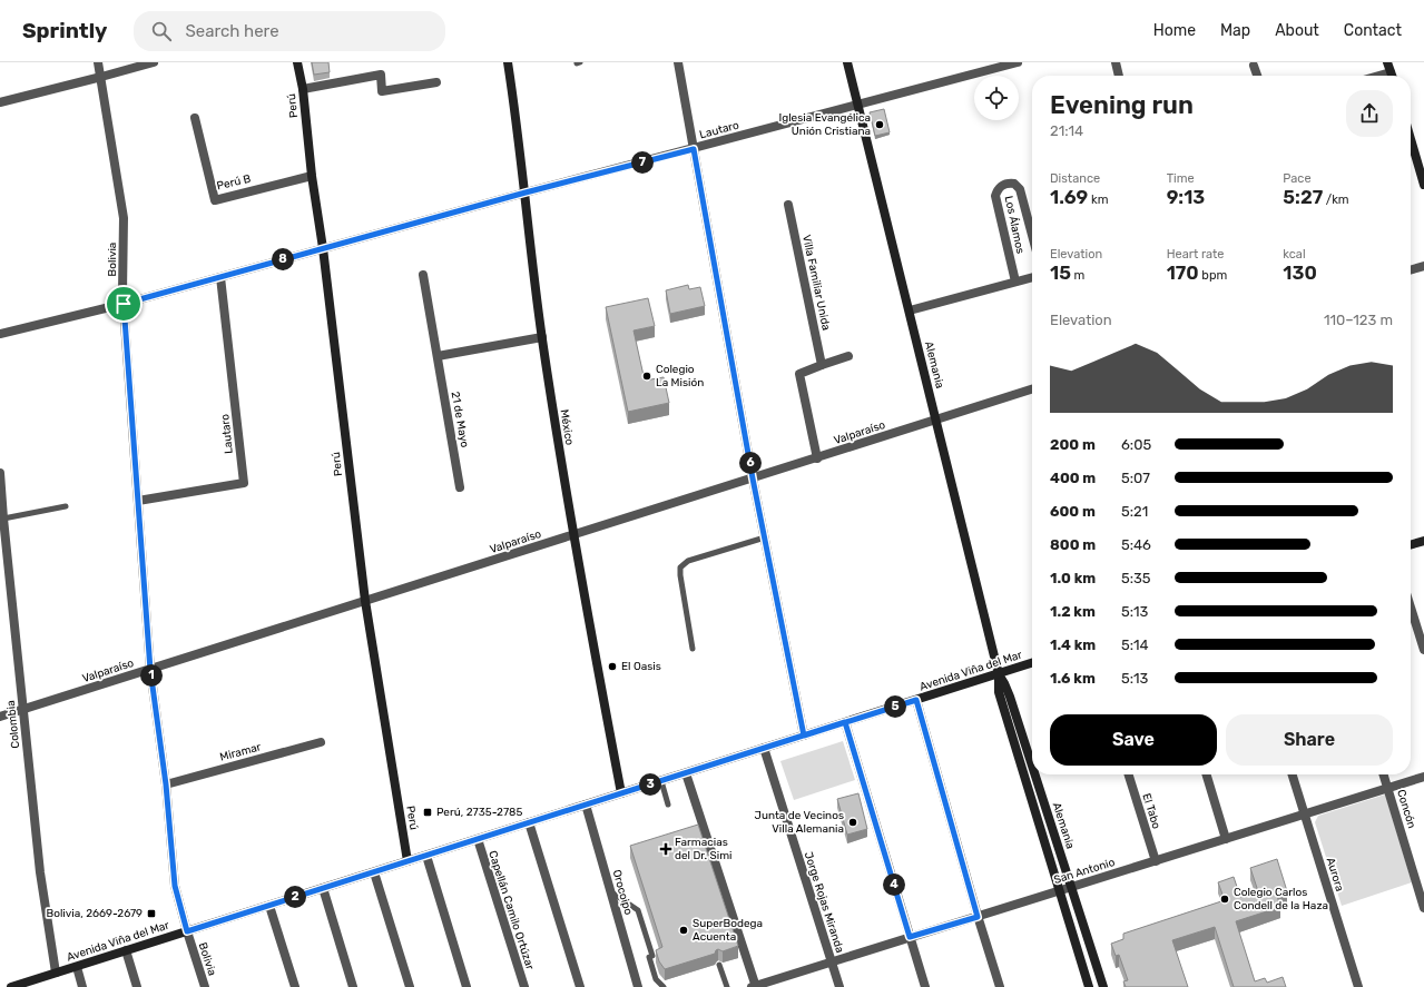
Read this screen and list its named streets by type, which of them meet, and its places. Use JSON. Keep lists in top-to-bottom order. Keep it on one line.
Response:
{"streets":{"main road":["Perú","Alemania","México","Avenida Viña del Mar"],"street":["Lautaro","Perú B","Los Álamos","Bolivia","Villa Familiar Unida","21 de Mayo","Valparaíso","Colombia","Miramar","Concón","El Tabo","San Antonio","Aurora","Orocoipo","Jorge Rojas Miranda","Capellán Camilo Ortúzar"]},"crossings":[["Perú","Lautaro"],["Perú","Perú B"],["Perú","Valparaíso"],["Perú","Avenida Viña del Mar"],["Lautaro","Bolivia"],["Lautaro","Alemania"],["Lautaro","México"],["Bolivia","Valparaíso"],["Bolivia","Avenida Viña del Mar"],["Bolivia","Miramar"],["Alemania","Valparaíso"],["Alemania","Avenida Viña del Mar"],["Alemania","San Antonio"],["México","Valparaíso"],["México","Avenida Viña del Mar"],["Valparaíso","Colombia"],["Avenida Viña del Mar","Colombia"],["Avenida Viña del Mar","Orocoipo"],["Avenida Viña del Mar","Jorge Rojas Miranda"],["Avenida Viña del Mar","Capellán Camilo Ortúzar"],["Concón","San Antonio"],["El Tabo","San Antonio"],["San Antonio","Aurora"],["San Antonio","Jorge Rojas Miranda"]],"places":{"other":["Iglesia Evangélica Unión Cristiana","Colegio La Misión","El Oasis","Junta de Vecinos Villa Alemania","Colegio Carlos Condell de la Haza","SuperBodega Acuenta"],"transit":["Perú, 2735-2785","Bolivia, 2669-2679"],"health":["Farmacias del Dr. Simi"]},"page":{"header":"Sprintly","search":"Search here","nav":["Home","Map","About","Contact"],"heading":["Evening run","21:14"],"pins":["7","8","6","1","5","3","4","2"],"stats":[["Distance","1.69 km"],["Time","9:13"],["Pace","5:27 /km"],["Elevation","15 m"],["Heart rate","170 bpm"],["kcal","130"]],"chart":["Elevation","110–123 m"],"list":[{"name":"200 m","note":"6:05"},{"name":"400 m","note":"5:07"},{"name":"600 m","note":"5:21"},{"name":"800 m","note":"5:46"},{"name":"1.0 km","note":"5:35"},{"name":"1.2 km","note":"5:13"},{"name":"1.4 km","note":"5:14"},{"name":"1.6 km","note":"5:13"}],"buttons":["Save","Share"]}}
